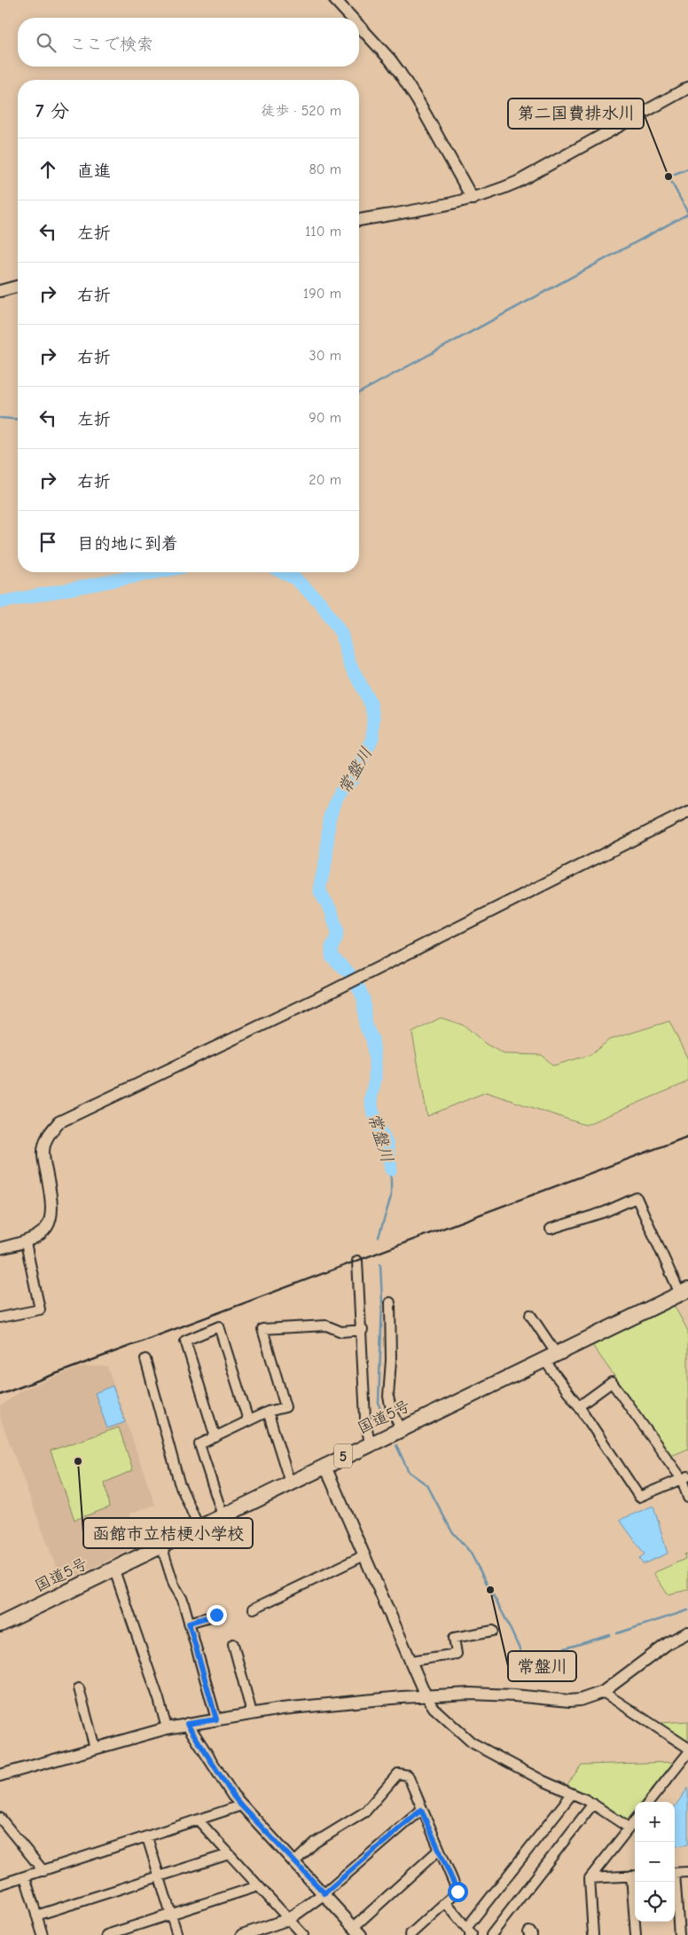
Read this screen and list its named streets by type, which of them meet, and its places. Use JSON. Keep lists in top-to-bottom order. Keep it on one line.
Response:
{"streets":{"highway":["国道5号","5"]},"water":["常盤川"],"places":["第二国費排水川","函館市立桔梗小学校","常盤川"],"page":{"search":"ここで検索","heading":["7 分","徒歩 · 520 m"],"list":[["直進","80 m"],["左折","110 m"],["右折","190 m"],["右折","30 m"],["左折","90 m"],["右折","20 m"],"目的地に到着"],"map_buttons":["+","−"]}}
